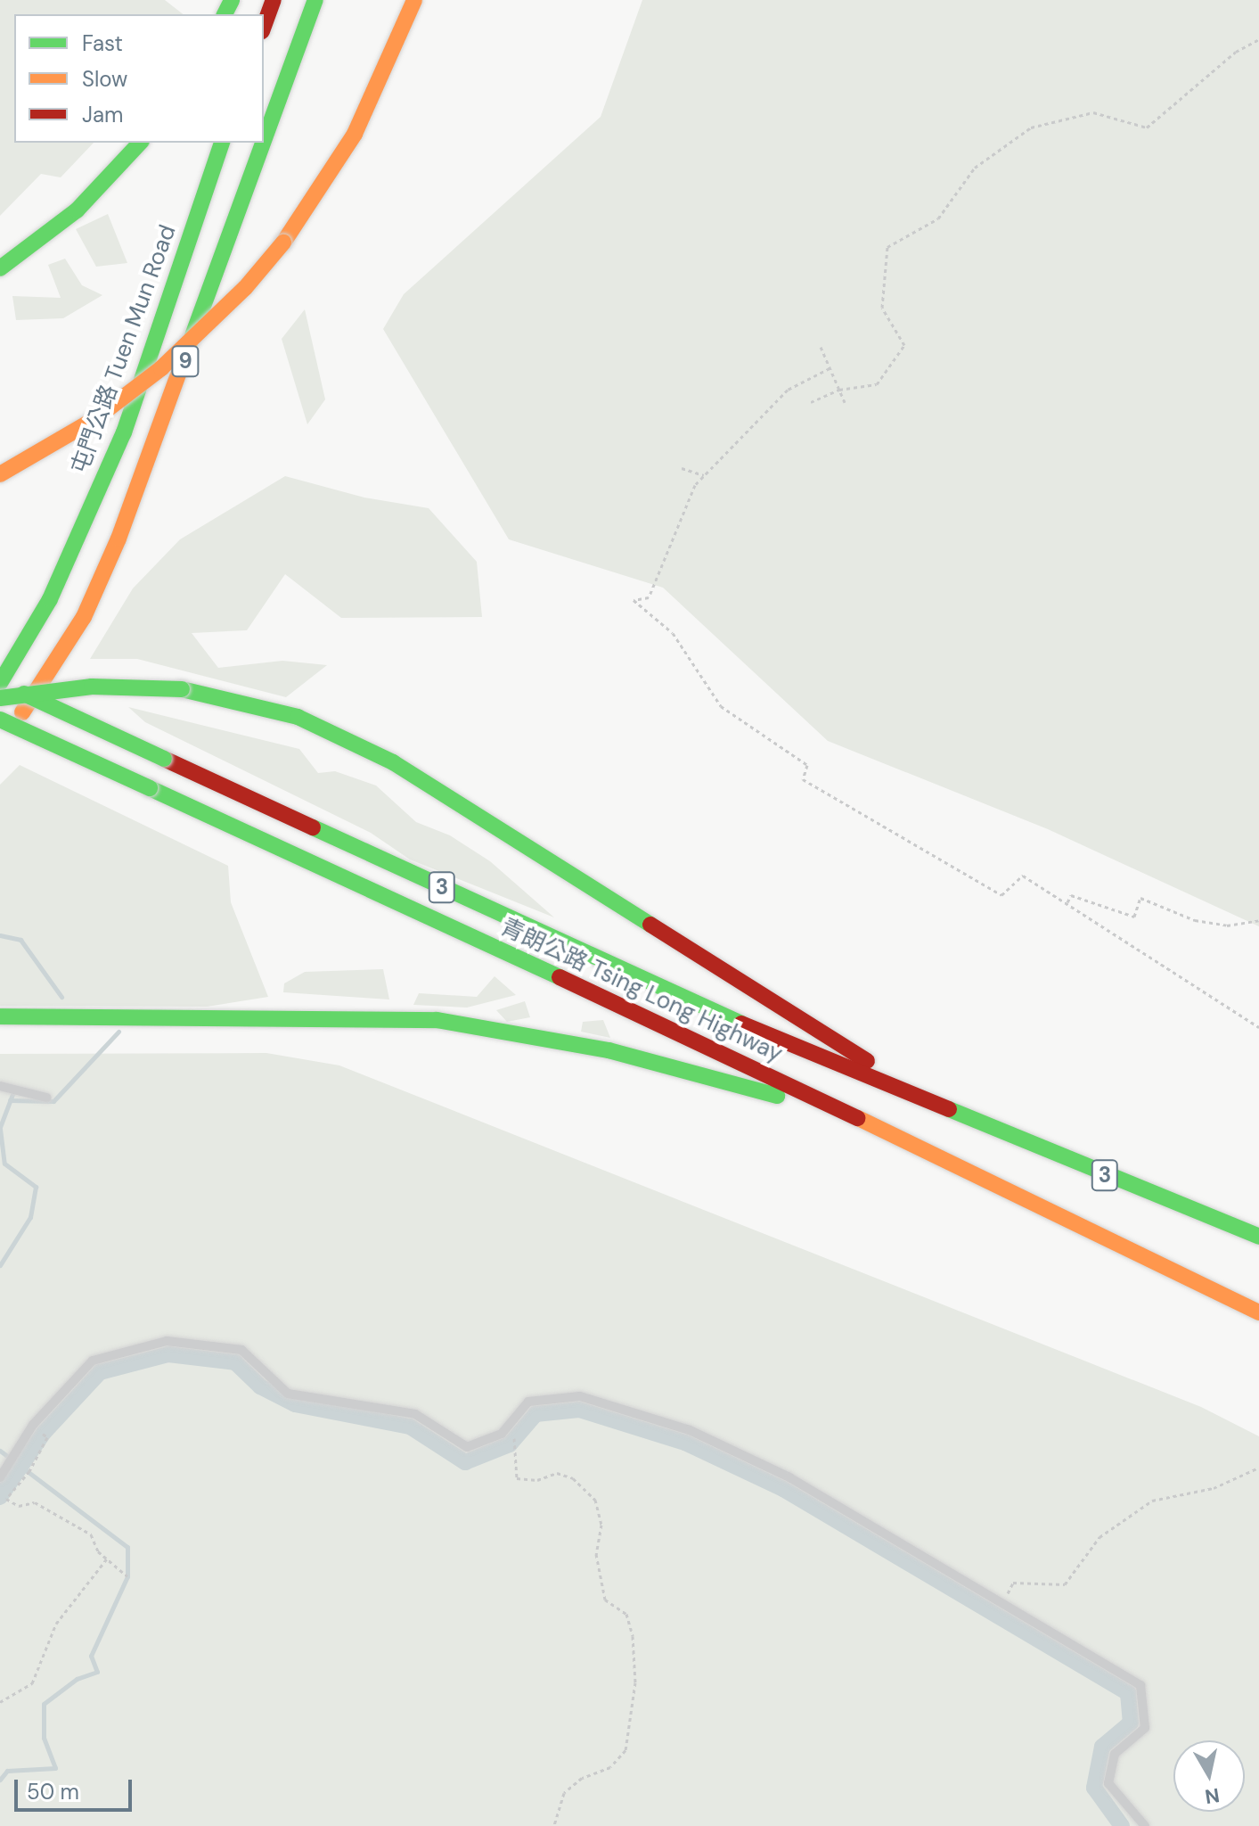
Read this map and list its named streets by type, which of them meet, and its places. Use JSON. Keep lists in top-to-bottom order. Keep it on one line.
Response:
{"streets":{"highway":["屯門公路 Tuen Mun Road","9","3","青朗公路 Tsing Long Highway"]},"crossings":[["屯門公路 Tuen Mun Road","青朗公路 Tsing Long Highway"]],"legend":["Fast","Slow","Jam"],"scale_bar":"50 m","north":"bottom"}
